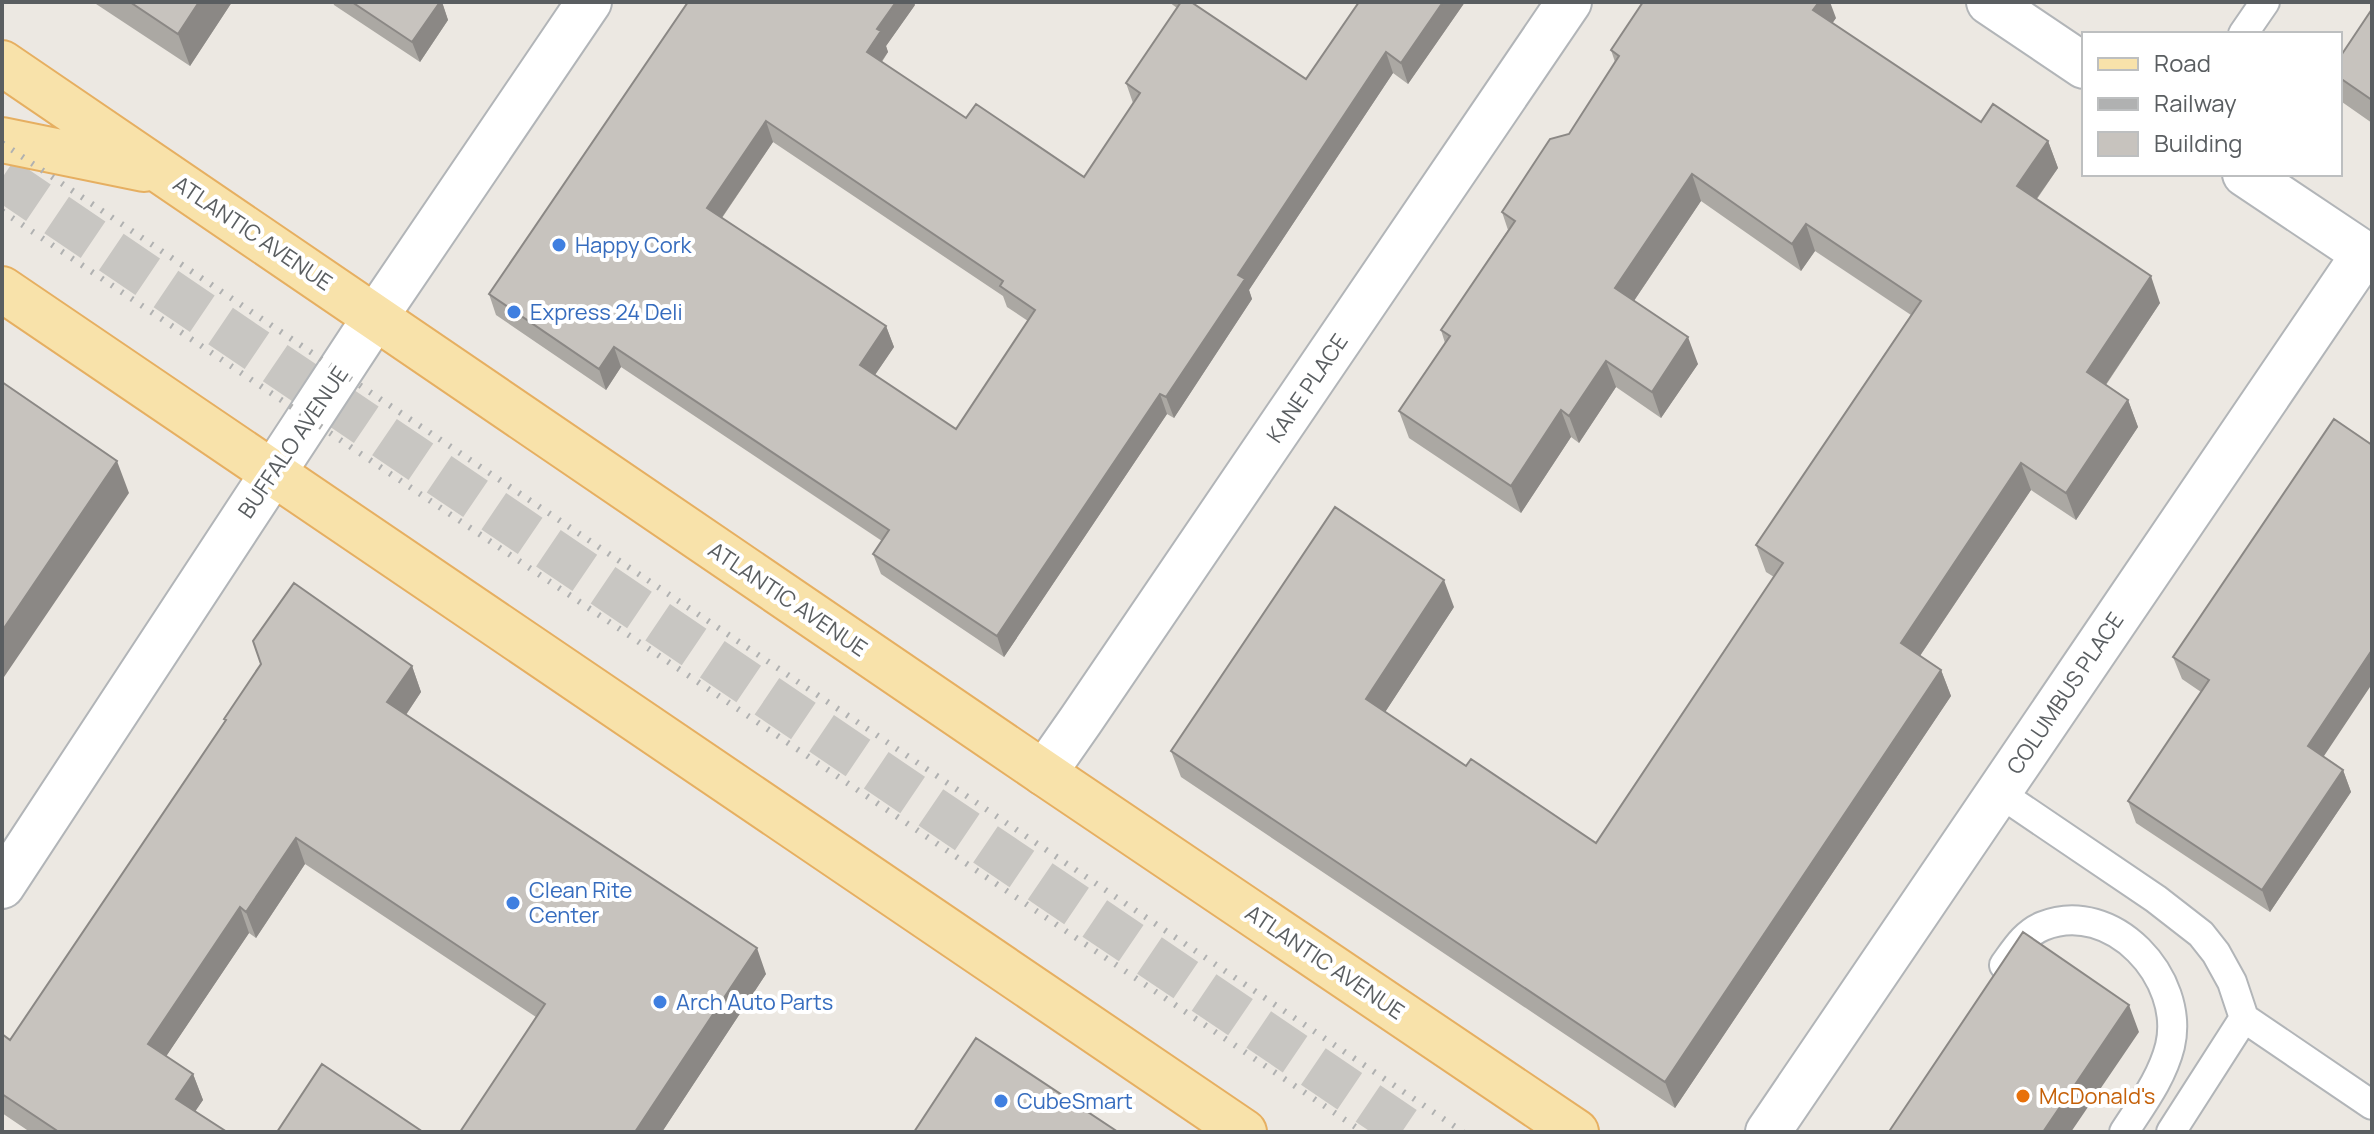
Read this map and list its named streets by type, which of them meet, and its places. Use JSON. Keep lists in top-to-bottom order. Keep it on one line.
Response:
{"streets":{"main road":["ATLANTIC AVENUE"],"street":["KANE PLACE","BUFFALO AVENUE","COLUMBUS PLACE"]},"crossings":[["ATLANTIC AVENUE","KANE PLACE"],["ATLANTIC AVENUE","BUFFALO AVENUE"]],"places":["Happy Cork","Express 24 Deli","Clean Rite Center","Arch Auto Parts","McDonald's","CubeSmart"],"legend":["Road","Railway","Building"]}
